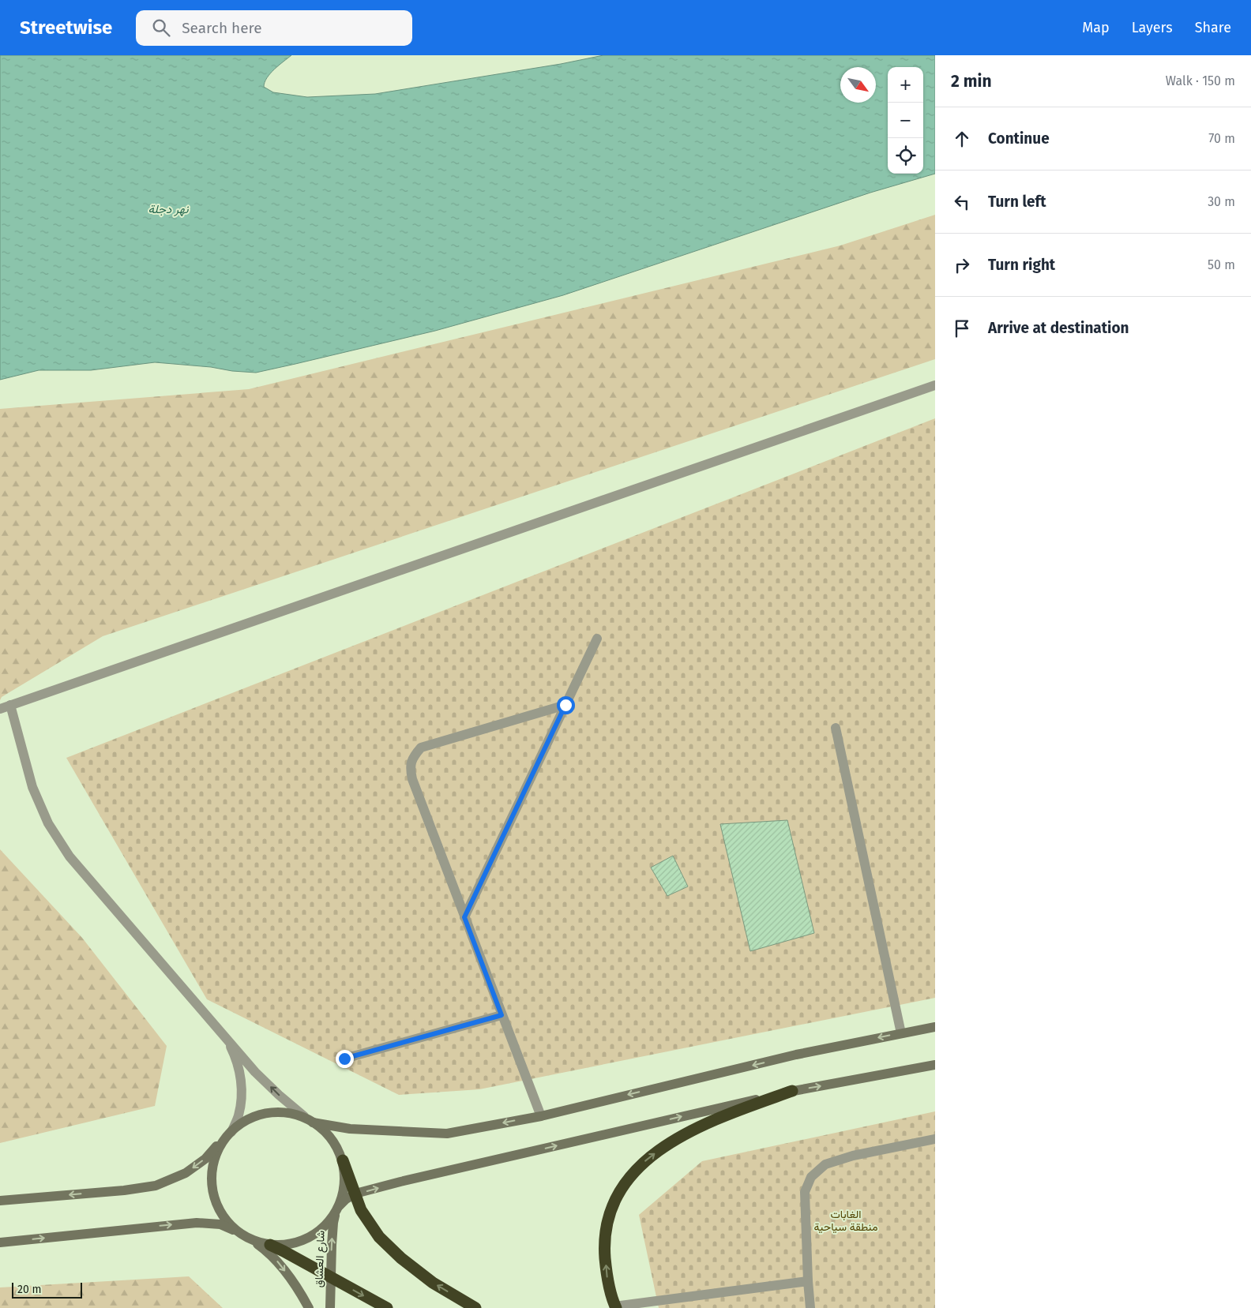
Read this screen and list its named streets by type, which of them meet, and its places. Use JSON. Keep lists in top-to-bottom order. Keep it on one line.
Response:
{"streets":{"main road":["شارع العشاق"]},"water":["نهر دجلة"],"parks":["الغابات منطقة سياحية"],"scale_bar":"20 m","north":"bottom right","page":{"header":"Streetwise","search":"Search here","nav":["Map","Layers","Share"],"heading":["2 min","Walk · 150 m"],"map_buttons":["+","−"],"list":[["Continue","70 m"],["Turn left","30 m"],["Turn right","50 m"],"Arrive at destination"],"scale":"20 m"}}
